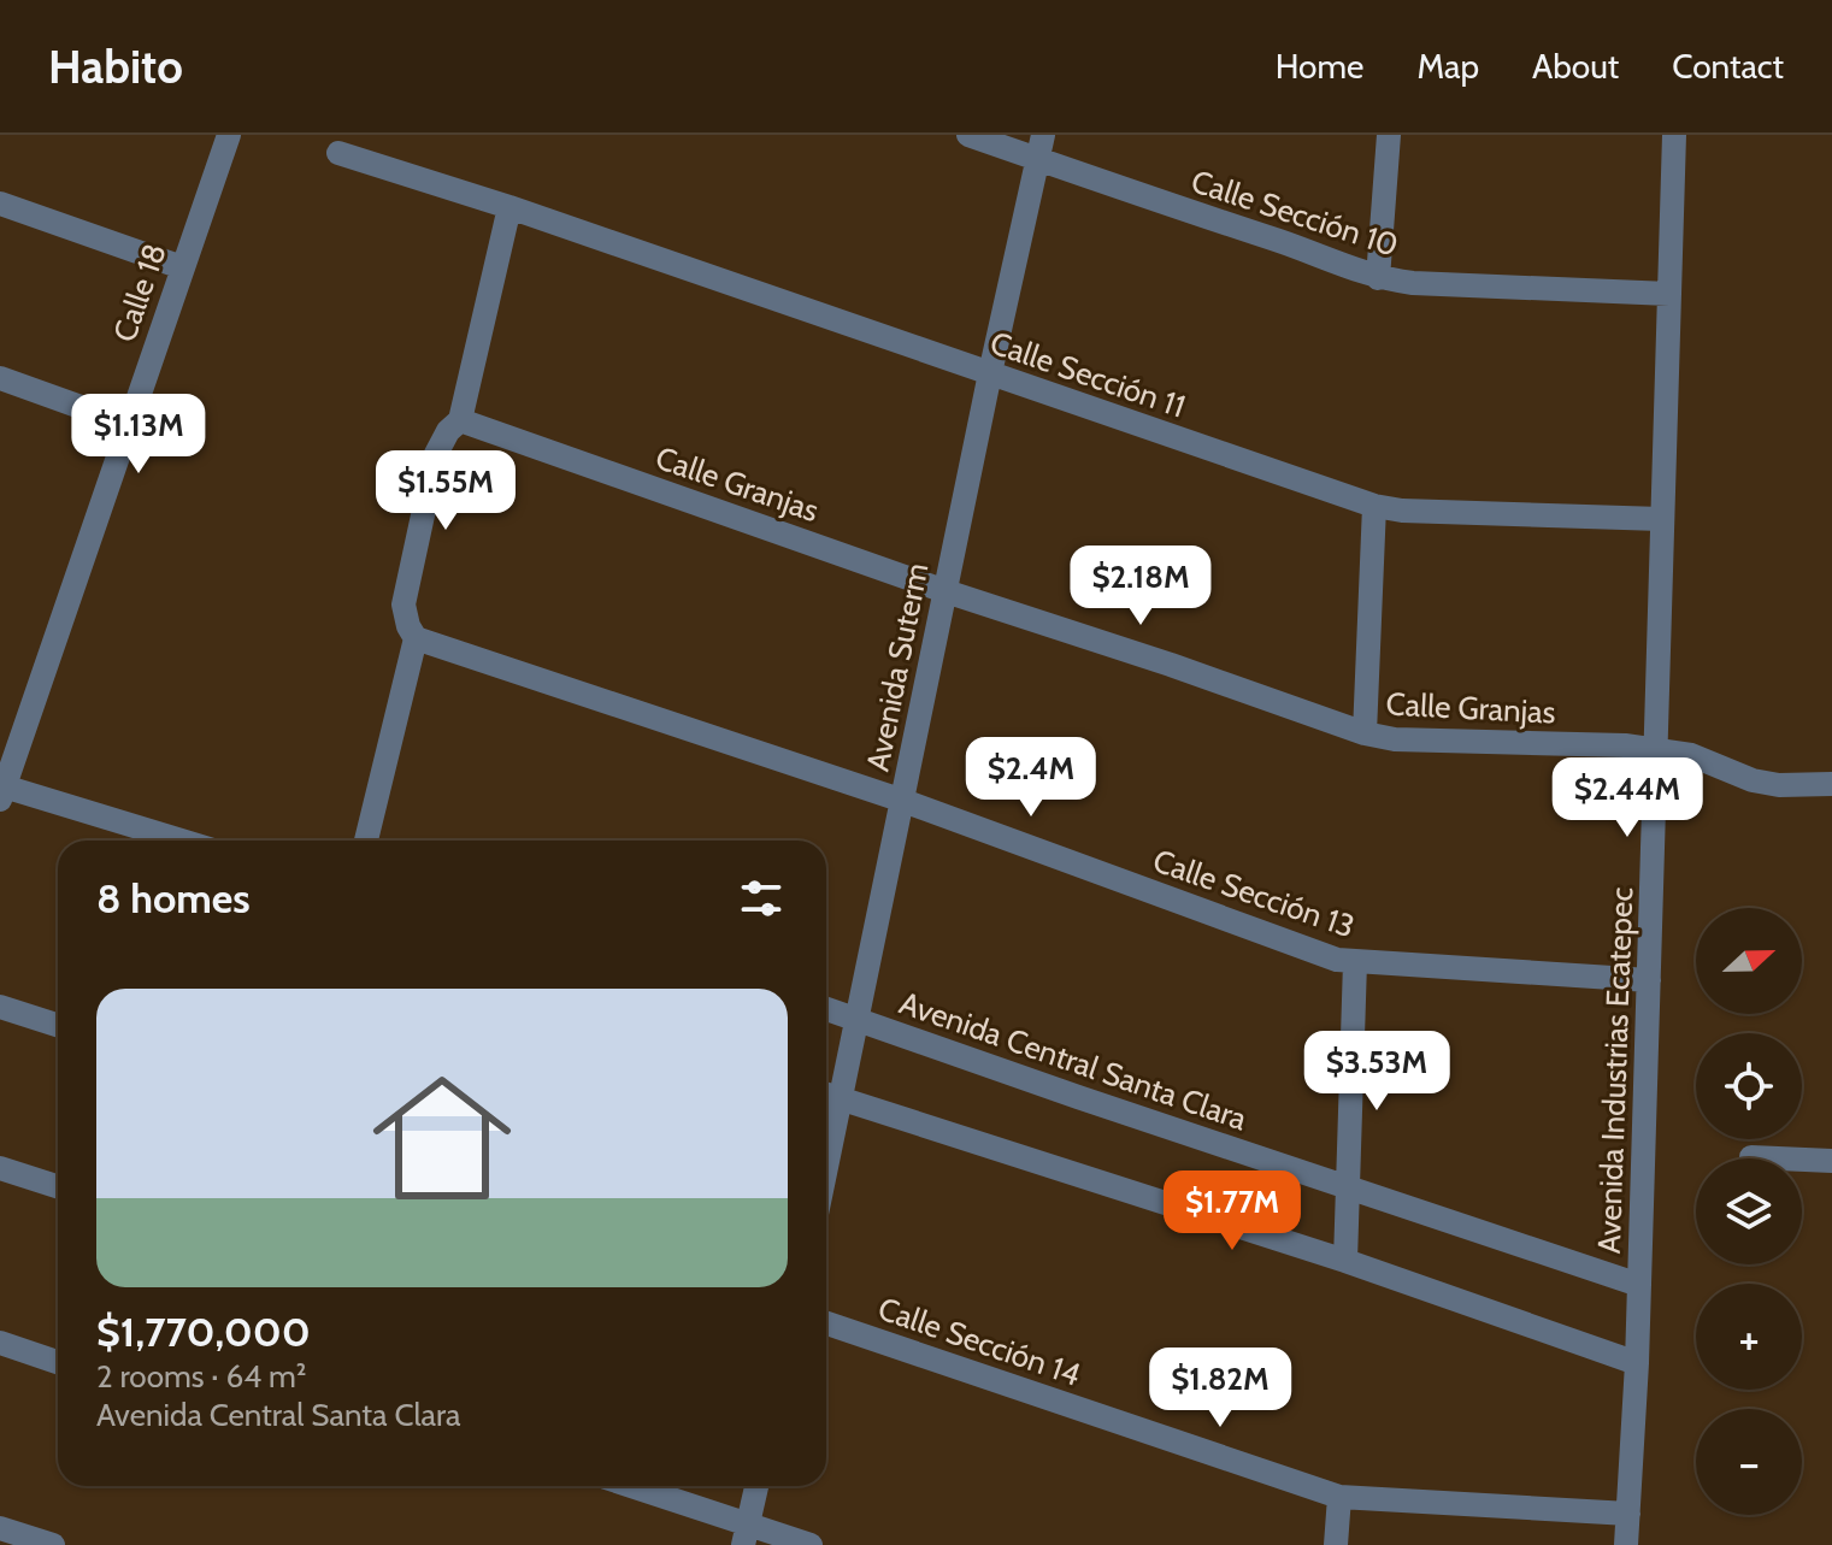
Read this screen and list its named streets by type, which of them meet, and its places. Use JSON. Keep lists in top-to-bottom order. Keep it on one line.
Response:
{"streets":{"street":["Calle Sección 10","Calle 18","Calle Sección 11","Calle Granjas","Avenida Suterm","Calle Sección 13","Avenida Central Santa Clara","Avenida Industrias Ecatepec","Calle Sección 14"]},"crossings":[["Calle Sección 10","Avenida Suterm"],["Calle Sección 10","Avenida Industrias Ecatepec"],["Calle Sección 11","Avenida Suterm"],["Calle Sección 11","Avenida Industrias Ecatepec"],["Calle Granjas","Avenida Suterm"],["Calle Granjas","Avenida Industrias Ecatepec"],["Avenida Suterm","Calle Sección 13"],["Avenida Suterm","Avenida Central Santa Clara"],["Calle Sección 13","Avenida Industrias Ecatepec"],["Avenida Central Santa Clara","Avenida Industrias Ecatepec"],["Avenida Industrias Ecatepec","Calle Sección 14"]],"north":"right","page":{"header":"Habito","nav":["Home","Map","About","Contact"],"price":["$1.13M","$1.55M","$2.18M","$2.4M","$2.44M","$3.53M","$1.77M","$1.82M"],"heading":"8 homes","map_buttons":["+","−"],"list":[{"name":"$1,770,000","note":"2 rooms · 64 m² · Avenida Central Santa Clara"}]}}
